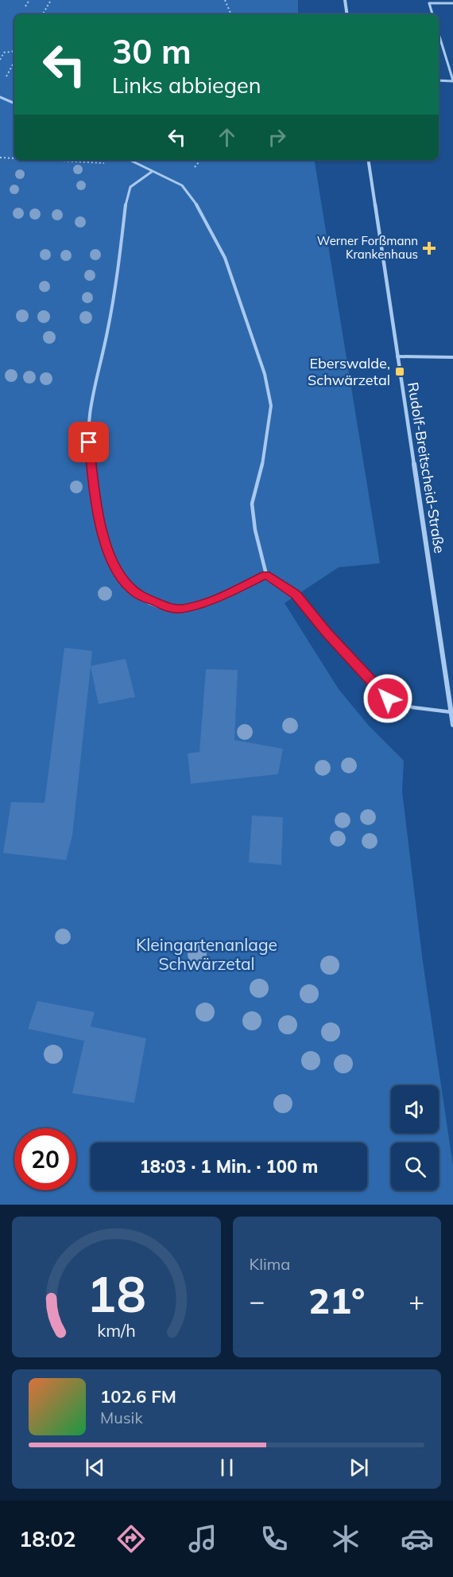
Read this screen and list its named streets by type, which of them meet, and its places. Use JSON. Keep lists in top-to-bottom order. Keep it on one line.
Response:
{"streets":{"street":["Rudolf-Breitscheid-Straße"]},"parks":["Kleingartenanlage Schwärzetal"],"places":{"health":["Werner Forßmann Krankenhaus"],"transit":["Eberswalde, Schwärzetal"]},"page":{"turn":["30 m","Links abbiegen"],"limit":"20","trip":"18:03 · 1 Min. · 100 m","tile":"Klima","heat":["−","21°","+"],"song":["102.6 FM","Musik"],"tabs":"18:02","gauge":["18","km/h"]}}
